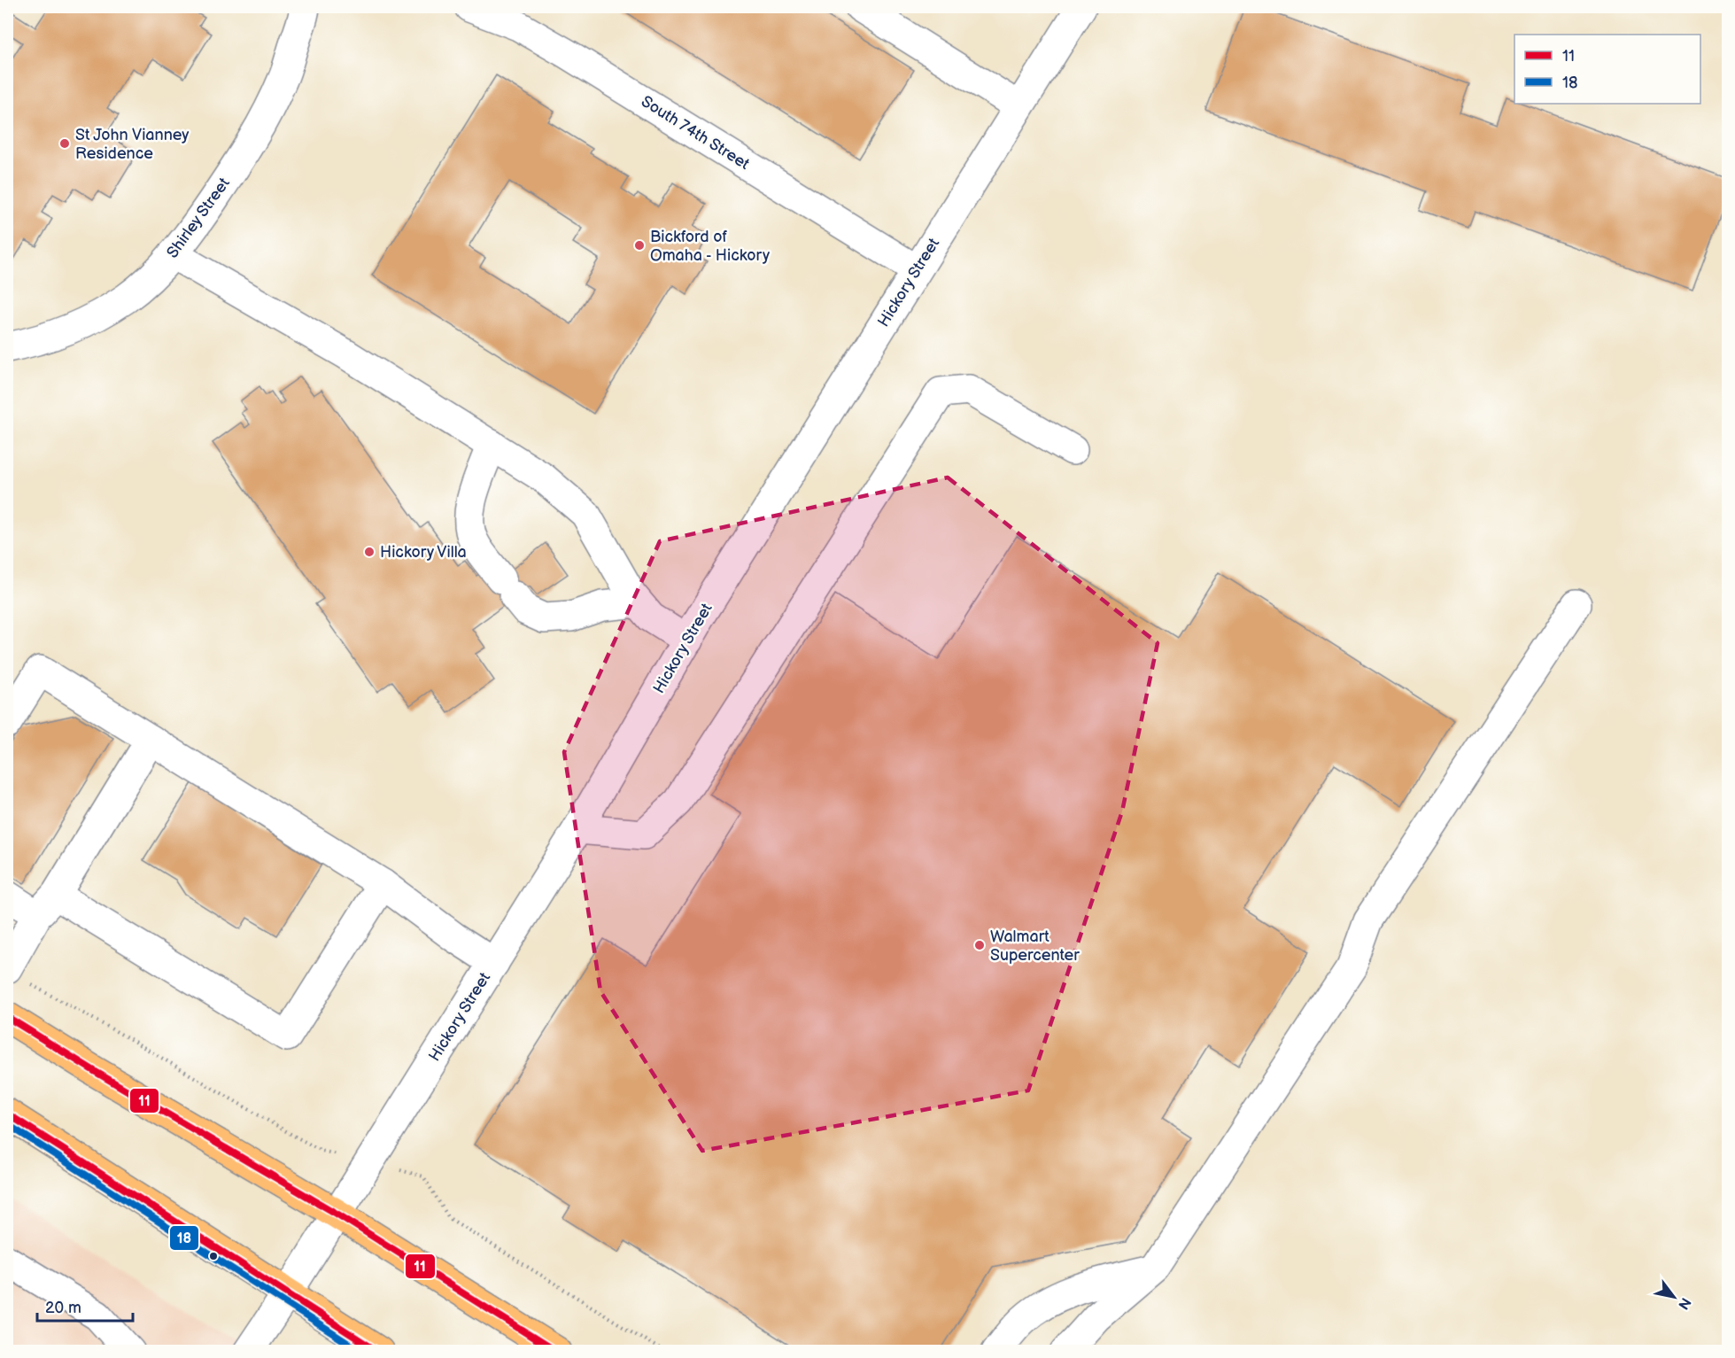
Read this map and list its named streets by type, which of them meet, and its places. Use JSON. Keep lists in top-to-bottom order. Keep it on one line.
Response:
{"streets":{"street":["South 74th Street","Shirley Street","Hickory Street"]},"crossings":[["South 74th Street","Hickory Street"]],"places":["St John Vianney Residence","Bickford of Omaha - Hickory","Hickory Villa","Walmart Supercenter"],"lines":["transit line 11","transit line 18"],"legend":["11","18"],"scale_bar":"20 m","north":"bottom right"}
